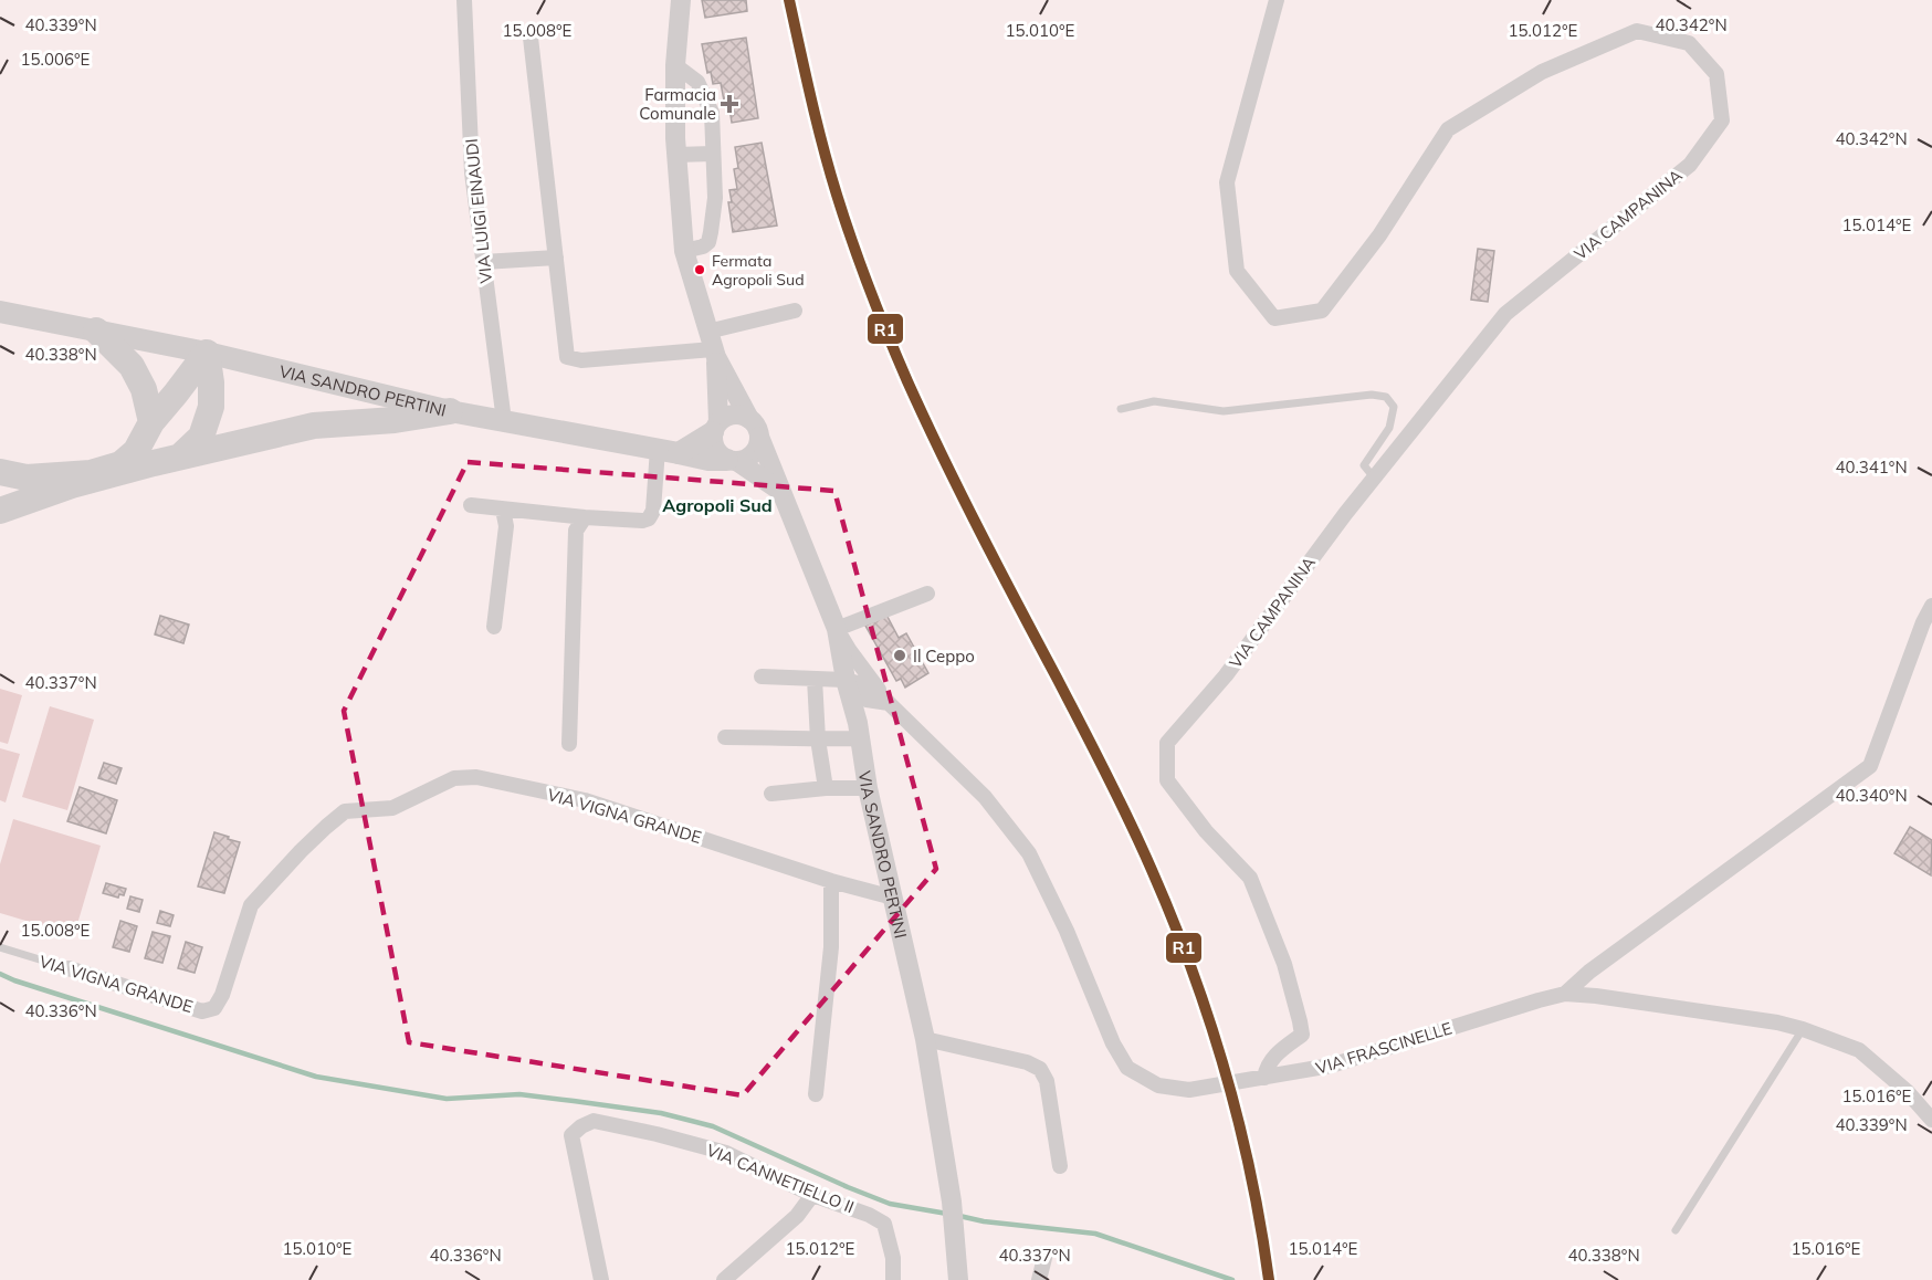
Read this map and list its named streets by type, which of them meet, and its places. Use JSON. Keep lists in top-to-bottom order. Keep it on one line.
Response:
{"streets":{"main road":["VIA SANDRO PERTINI"],"street":["VIA LUIGI EINAUDI","VIA CAMPANINA","VIA VIGNA GRANDE","VIA FRASCINELLE","VIA CANNETIELLO II"]},"crossings":[["VIA LUIGI EINAUDI","VIA SANDRO PERTINI"],["VIA CAMPANINA","VIA FRASCINELLE"],["VIA SANDRO PERTINI","VIA VIGNA GRANDE"],["VIA SANDRO PERTINI","VIA FRASCINELLE"]],"districts":["Agropoli Sud"],"places":{"health":["Farmacia Comunale"],"other":["Fermata Agropoli Sud","Il Ceppo"]},"lines":["transit line R1"],"coordinates":["40.342°N","40.339°N","15.008°E","15.010°E","15.012°E","15.006°E","15.014°E","40.338°N","40.341°N","40.337°N","40.340°N","40.336°N","15.016°E"]}
